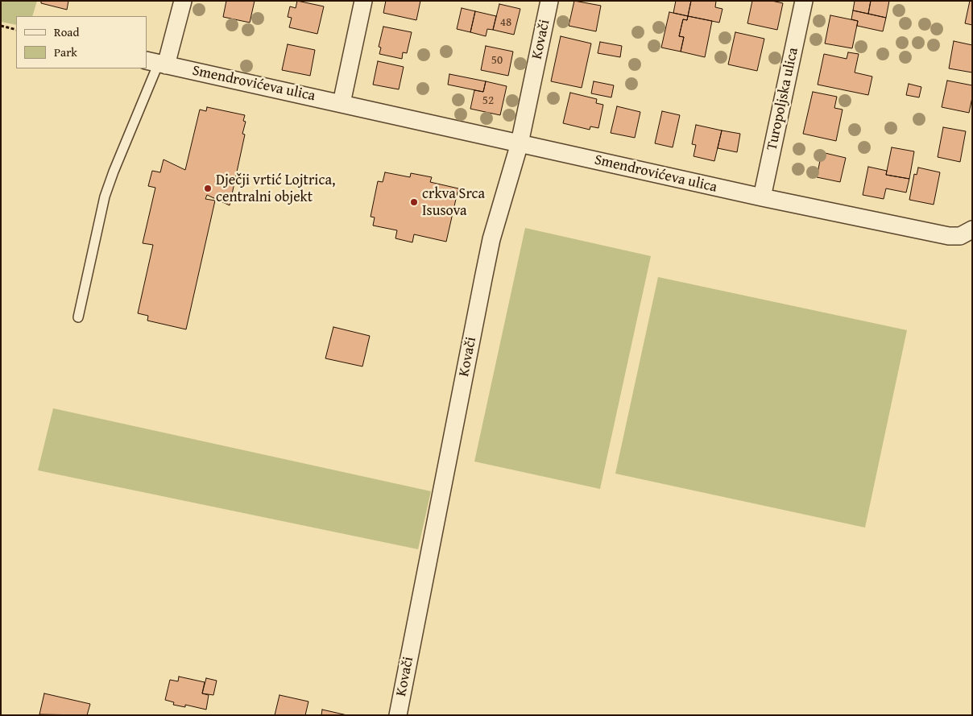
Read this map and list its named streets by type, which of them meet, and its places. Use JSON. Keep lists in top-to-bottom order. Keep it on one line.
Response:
{"streets":{"street":["Kovači","Smendrovićeva ulica","Turopoljska ulica"]},"crossings":[["Kovači","Smendrovićeva ulica"],["Smendrovićeva ulica","Turopoljska ulica"]],"places":["Dječji vrtić Lojtrica, centralni objekt","crkva Srca Isusova"],"house_numbers":["48","50","52"],"legend":["Road","Park"]}
